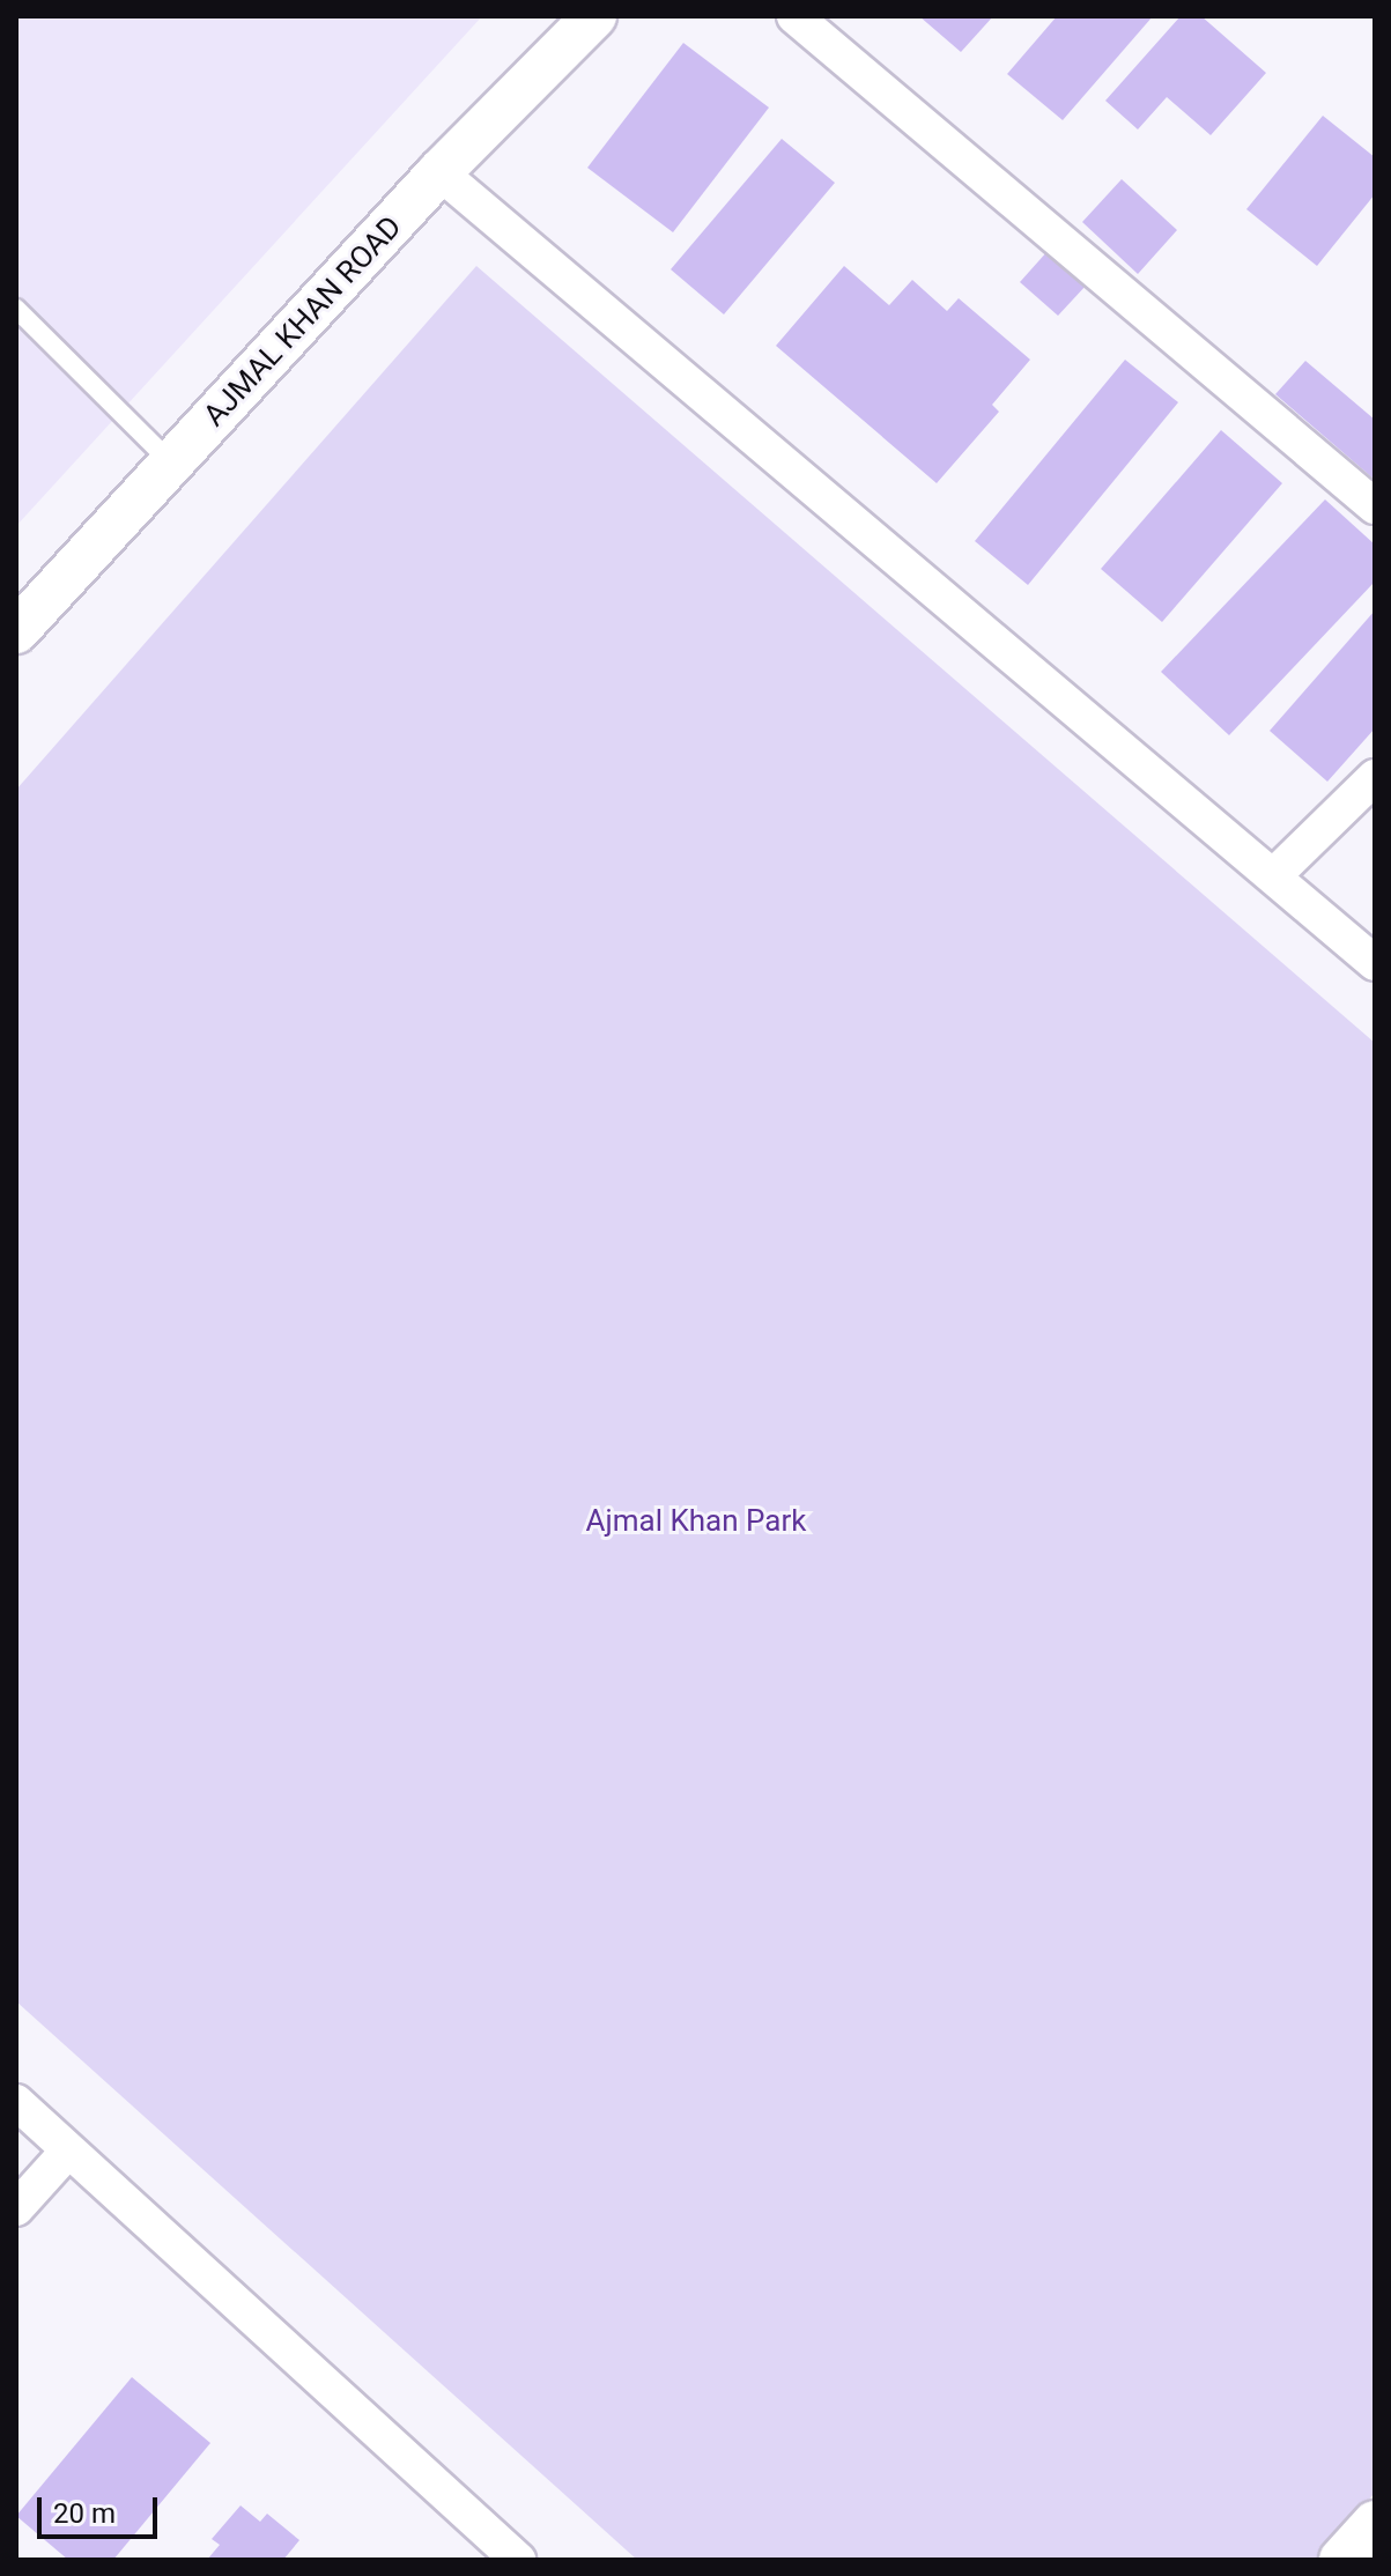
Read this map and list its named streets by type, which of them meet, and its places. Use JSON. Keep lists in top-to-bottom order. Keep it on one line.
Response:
{"streets":{"street":["AJMAL KHAN ROAD"]},"parks":["Ajmal Khan Park"],"scale_bar":"20 m"}
